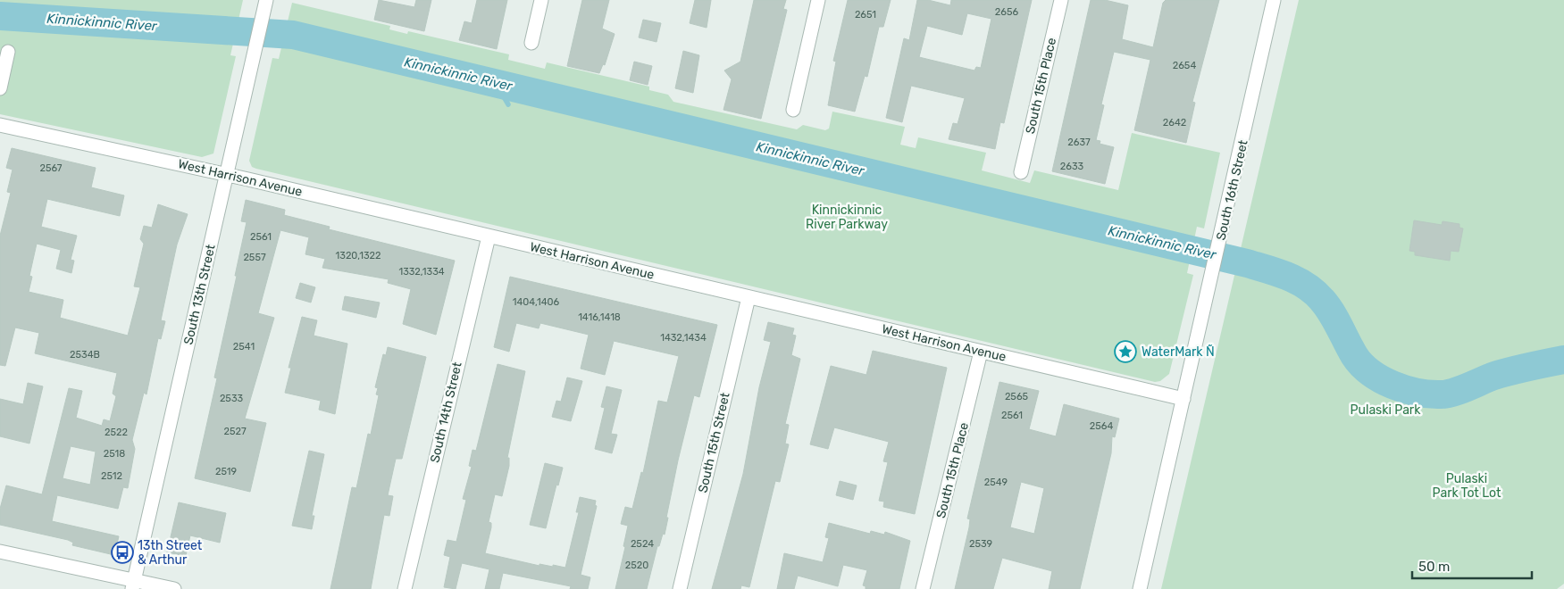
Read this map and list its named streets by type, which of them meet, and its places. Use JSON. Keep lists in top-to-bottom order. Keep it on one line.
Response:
{"streets":{"street":["South 15th Place","West Harrison Avenue","South 16th Street","South 13th Street","South 14th Street","South 15th Street"]},"crossings":[["South 15th Place","West Harrison Avenue"],["West Harrison Avenue","South 16th Street"],["West Harrison Avenue","South 13th Street"],["West Harrison Avenue","South 14th Street"],["West Harrison Avenue","South 15th Street"]],"water":["Kinnickinnic River"],"parks":["Kinnickinnic River Parkway","Pulaski Park","Pulaski Park Tot Lot"],"places":{"place":["WaterMark Ñ"],"bus stop":["13th Street & Arthur"]},"house_numbers":["2656","2651","2654","2642","2637","2633","2567","2561","1320,1322","2557","1332,1334","1404,1406","1416,1418","1432,1434","2541","2534B","2565","2533","2561","2564","2527","2522","2518","2519","2512","2549","2524","2539","2520"],"scale_bar":"50 m"}
